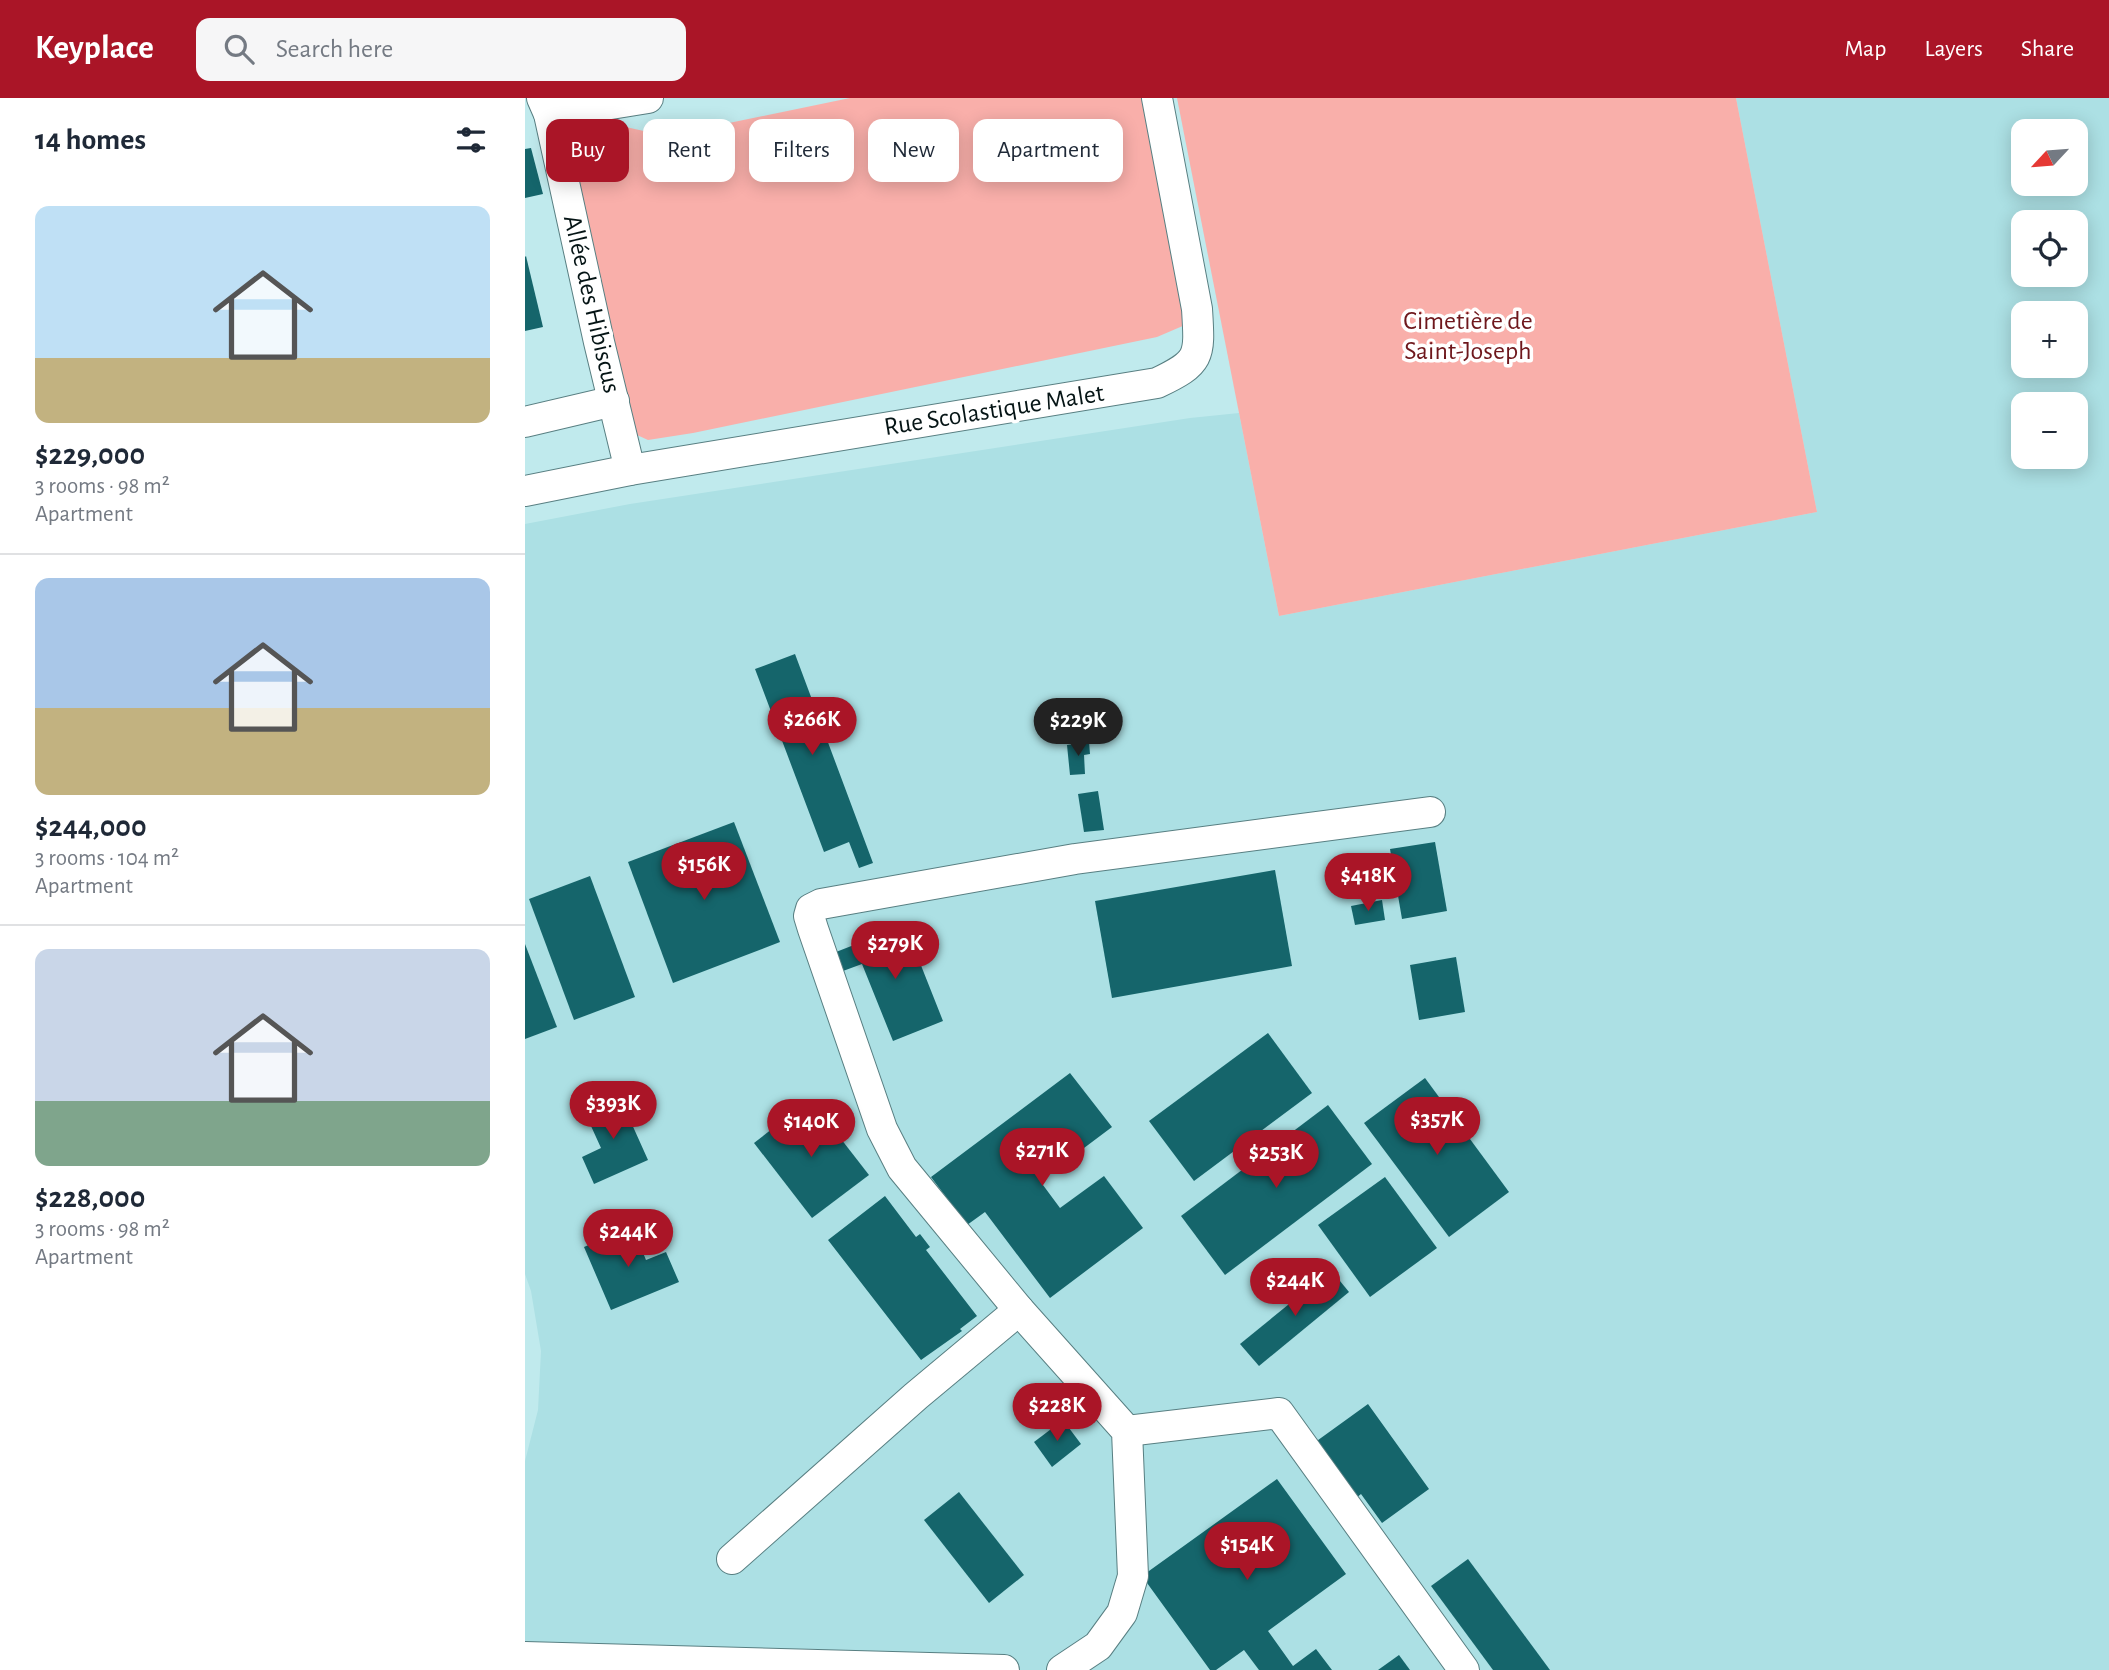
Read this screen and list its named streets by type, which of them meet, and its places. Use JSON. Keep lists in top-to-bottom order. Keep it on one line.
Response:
{"streets":{"street":["Allée des Hibiscus","Rue Scolastique Malet"]},"crossings":[["Allée des Hibiscus","Rue Scolastique Malet"]],"parks":["Cimetière de Saint-Joseph"],"north":"bottom left","page":{"header":"Keyplace","search":"Search here","nav":["Map","Layers","Share"],"heading":"14 homes","map_buttons":["+","−"],"chip":["Buy","Rent","Filters","New","Apartment"],"list":[{"name":"$229,000","note":"3 rooms · 98 m² · Apartment"},{"name":"$244,000","note":"3 rooms · 104 m² · Apartment"},{"name":"$228,000","note":"3 rooms · 98 m² · Apartment"}],"price":["$266K","$229K","$156K","$418K","$279K","$393K","$357K","$140K","$271K","$253K","$244K","$244K","$228K","$154K"]}}
